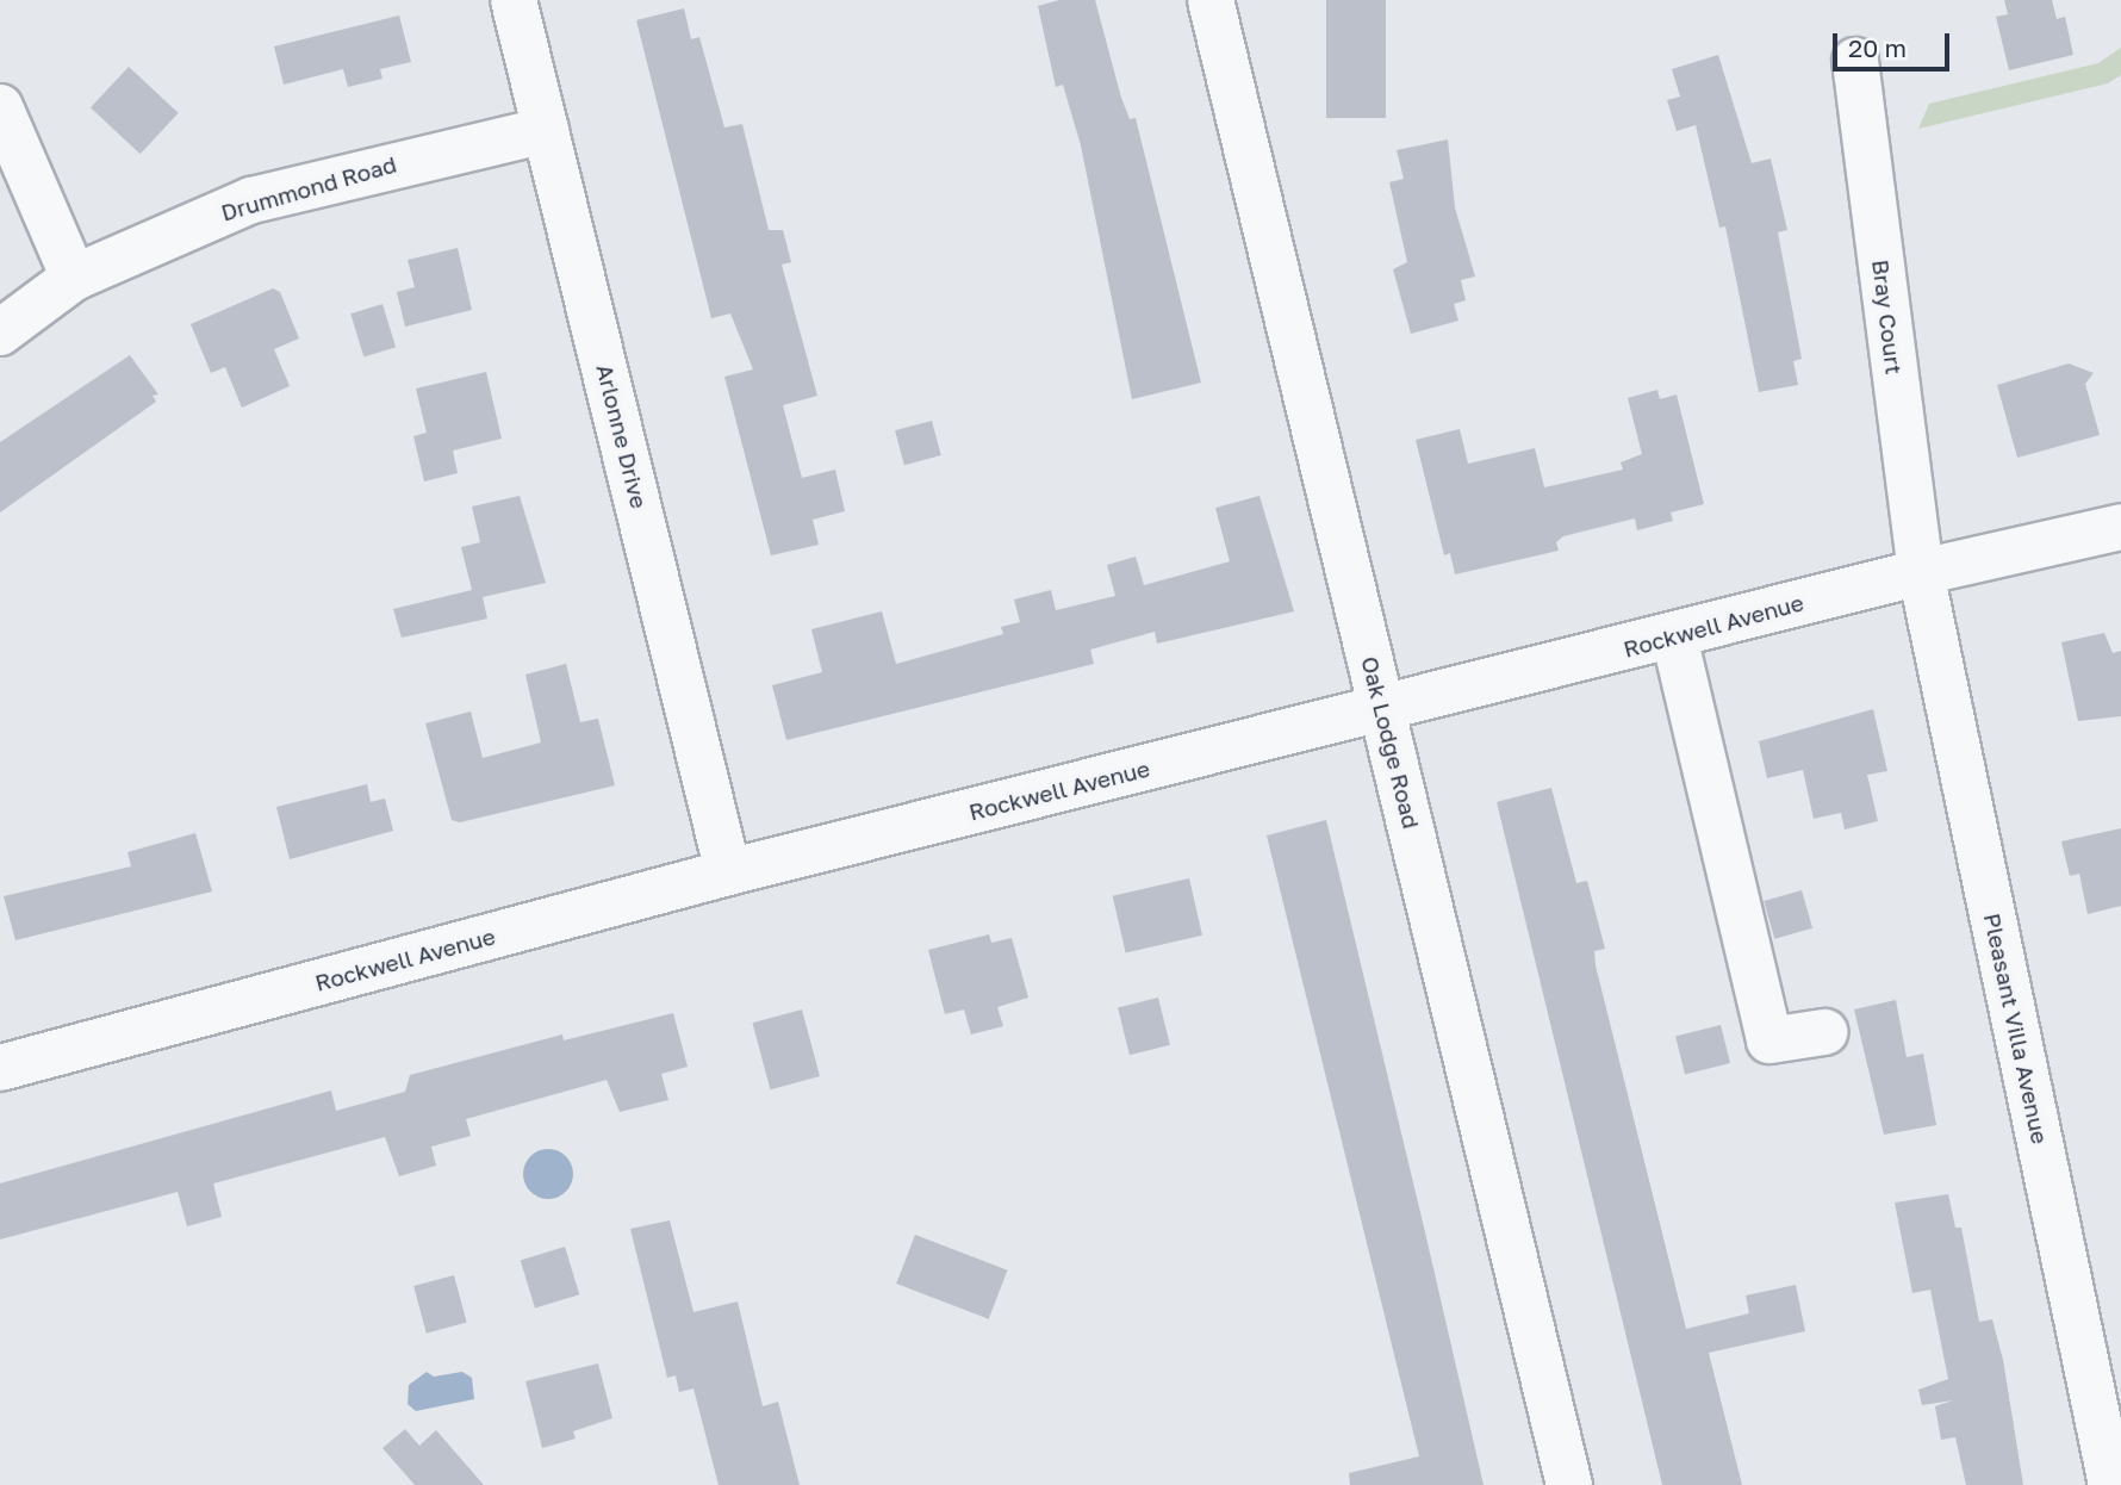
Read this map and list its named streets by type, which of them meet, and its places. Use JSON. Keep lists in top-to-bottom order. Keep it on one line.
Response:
{"streets":{"street":["Drummond Road","Bray Court","Arlonne Drive","Rockwell Avenue","Oak Lodge Road","Pleasant Villa Avenue"]},"crossings":[["Drummond Road","Arlonne Drive"],["Bray Court","Rockwell Avenue"],["Bray Court","Pleasant Villa Avenue"],["Arlonne Drive","Rockwell Avenue"],["Rockwell Avenue","Oak Lodge Road"],["Rockwell Avenue","Pleasant Villa Avenue"]],"scale_bar":"20 m"}
